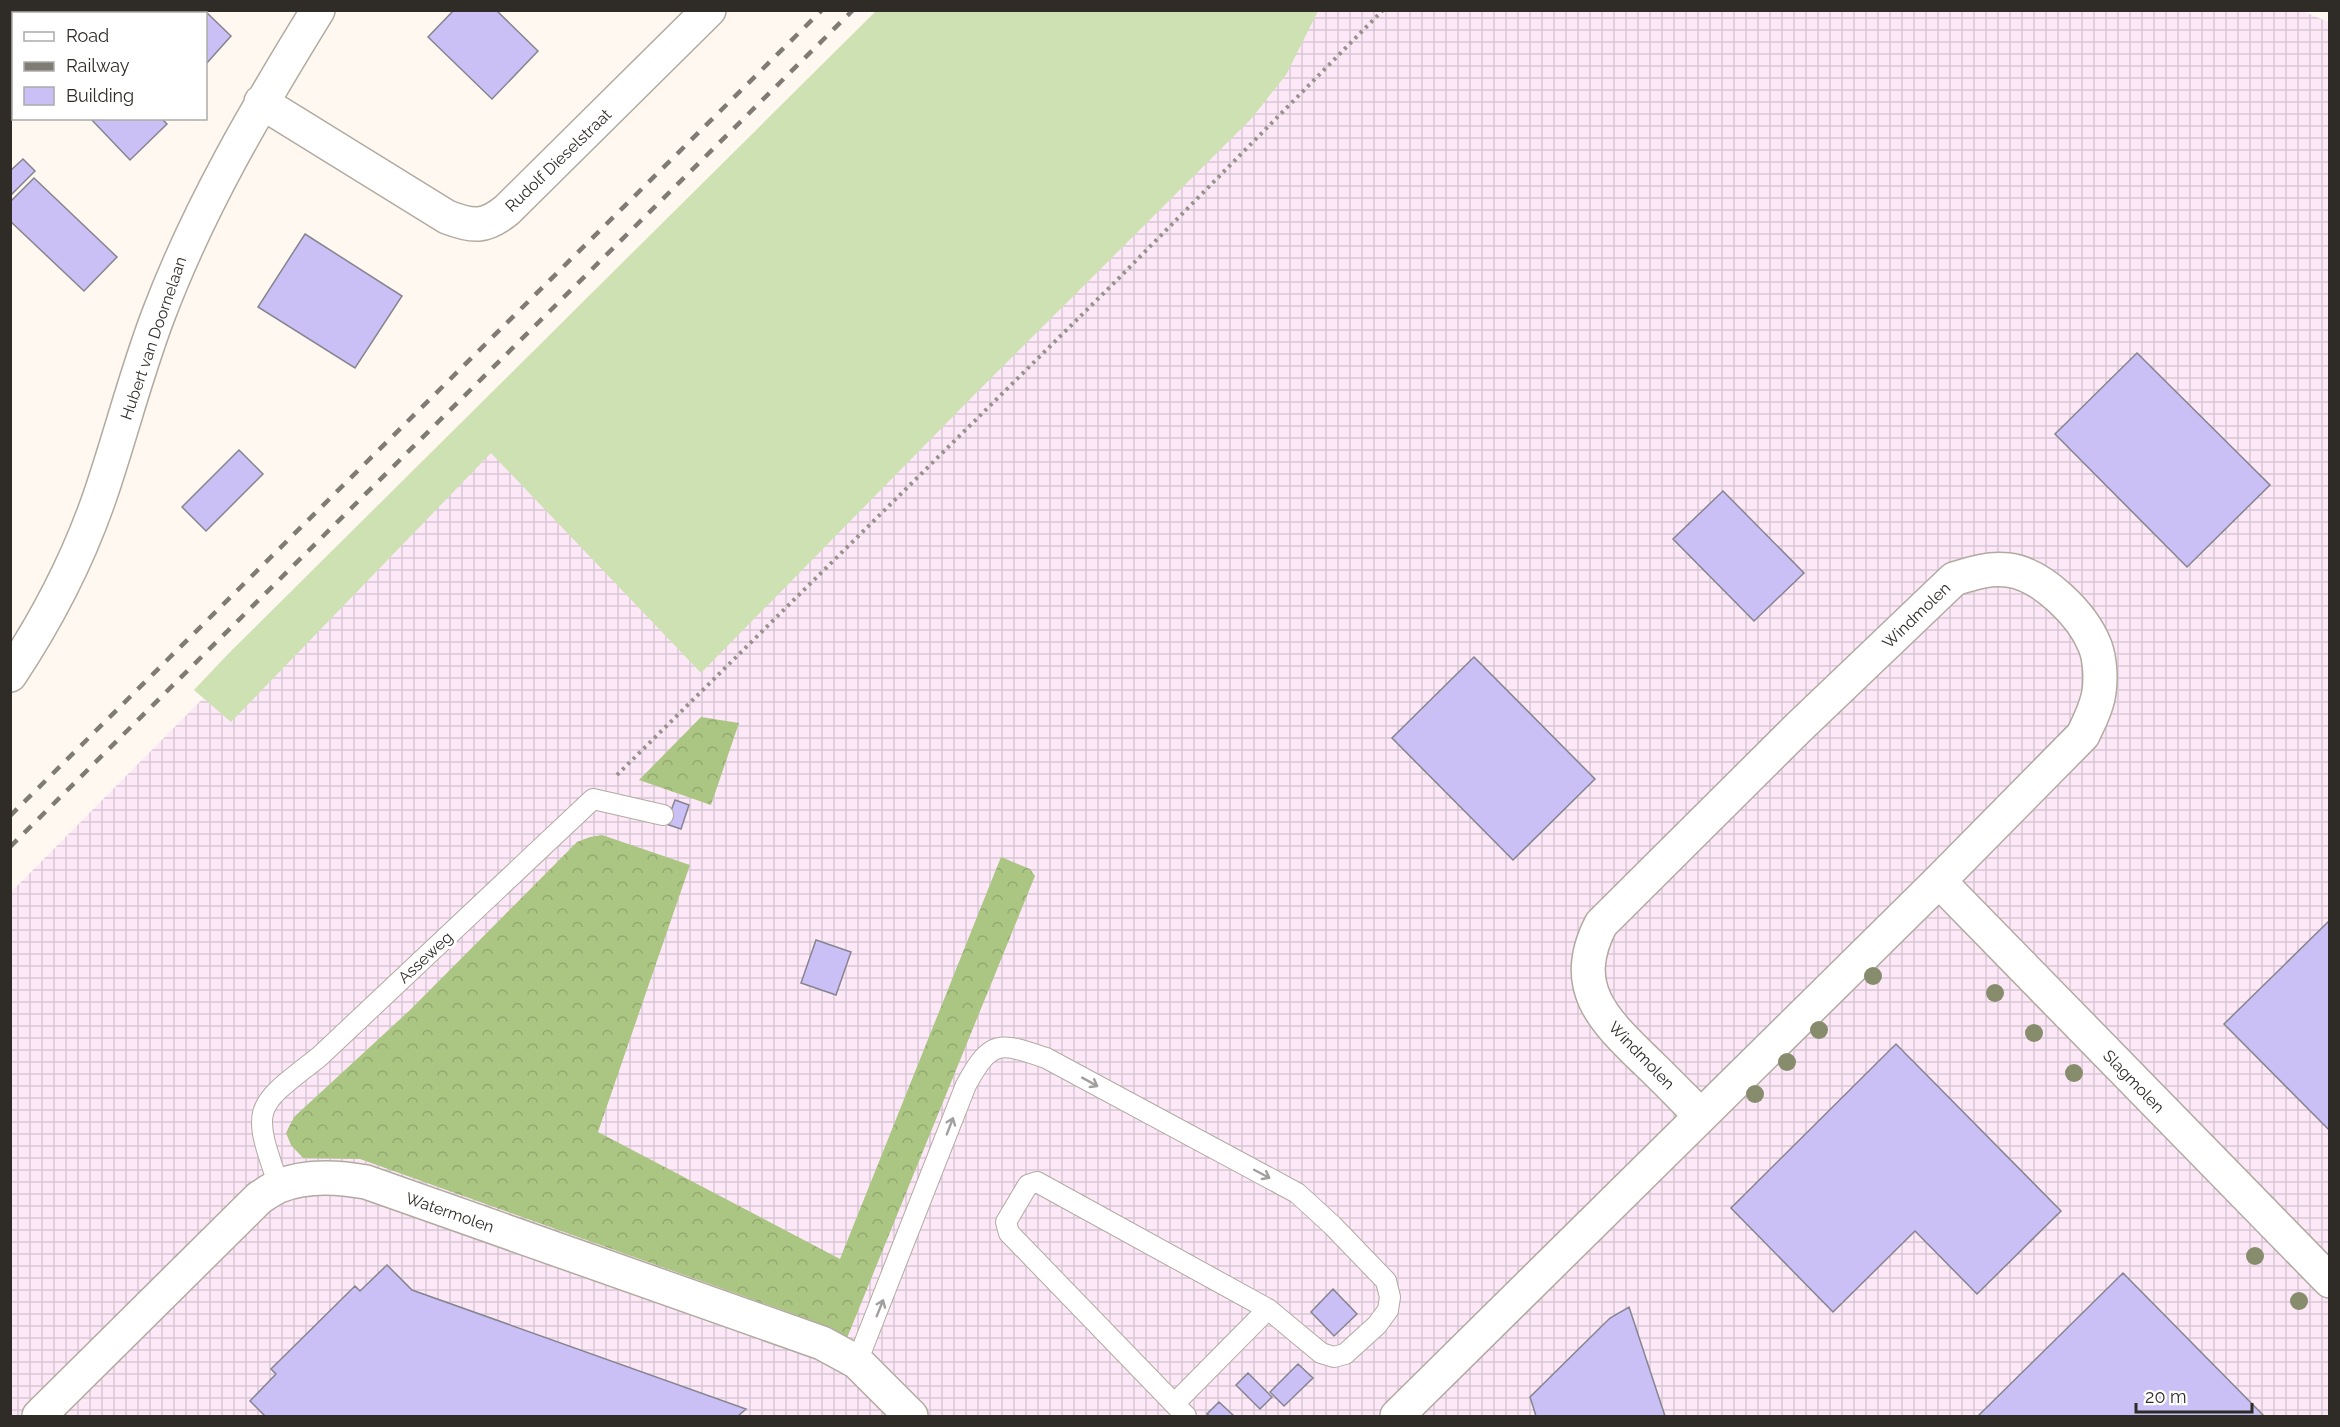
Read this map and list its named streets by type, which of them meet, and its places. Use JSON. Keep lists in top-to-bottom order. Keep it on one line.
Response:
{"streets":{"street":["Rudolf Dieselstraat","Hubert van Doornelaan","Windmolen","Slagmolen","Watermolen"],"lane":["Asseweg"]},"crossings":[["Rudolf Dieselstraat","Hubert van Doornelaan"],["Windmolen","Slagmolen"],["Asseweg","Watermolen"]],"legend":["Road","Railway","Building"],"scale_bar":"20 m"}
